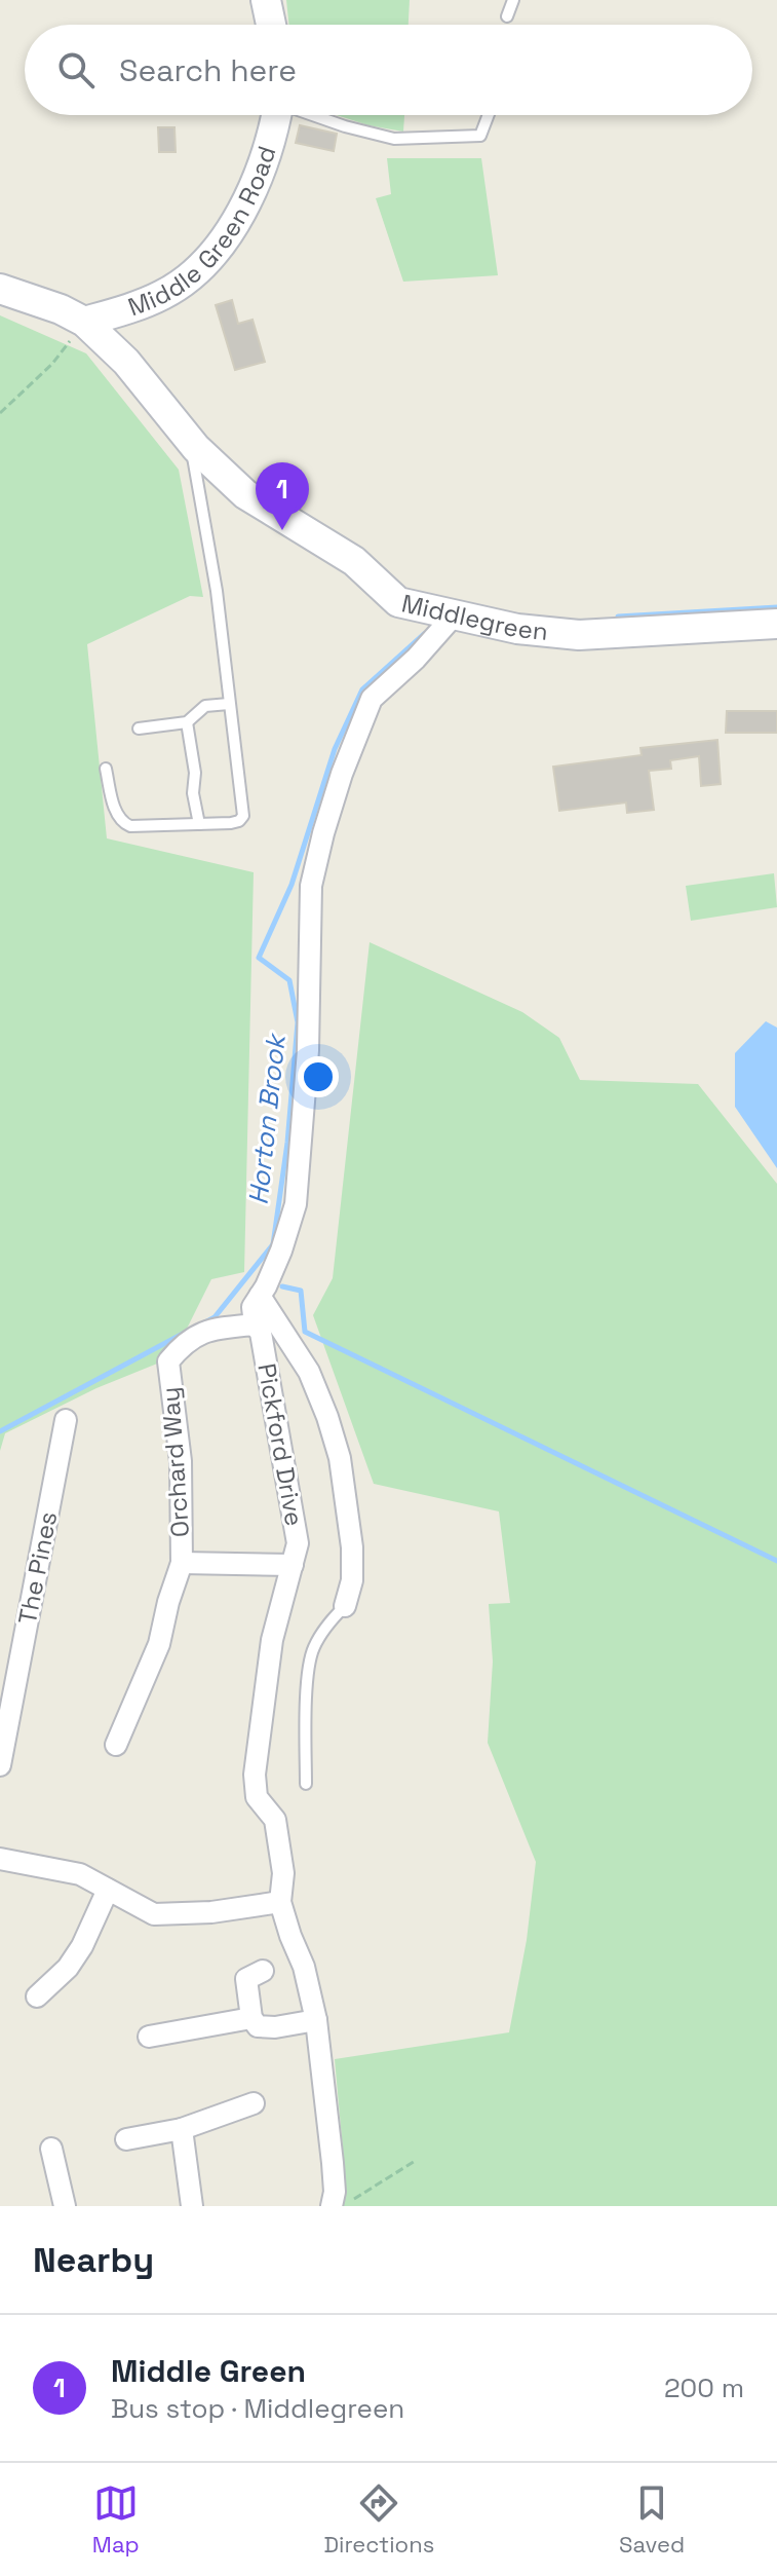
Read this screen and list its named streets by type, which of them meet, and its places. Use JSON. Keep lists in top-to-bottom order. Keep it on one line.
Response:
{"streets":{"street":["Middle Green Road","Middlegreen","Pickford Drive","Orchard Way","The Pines"]},"crossings":[["Middle Green Road","Middlegreen"],["Pickford Drive","Orchard Way"]],"water":["Horton Brook"],"page":{"search":"Search here","pins":"1","heading":"Nearby","list":[{"mark":"1","name":"Middle Green","note":"Bus stop · Middlegreen","value":"200 m"}],"nav":["Map","Directions","Saved"]}}
